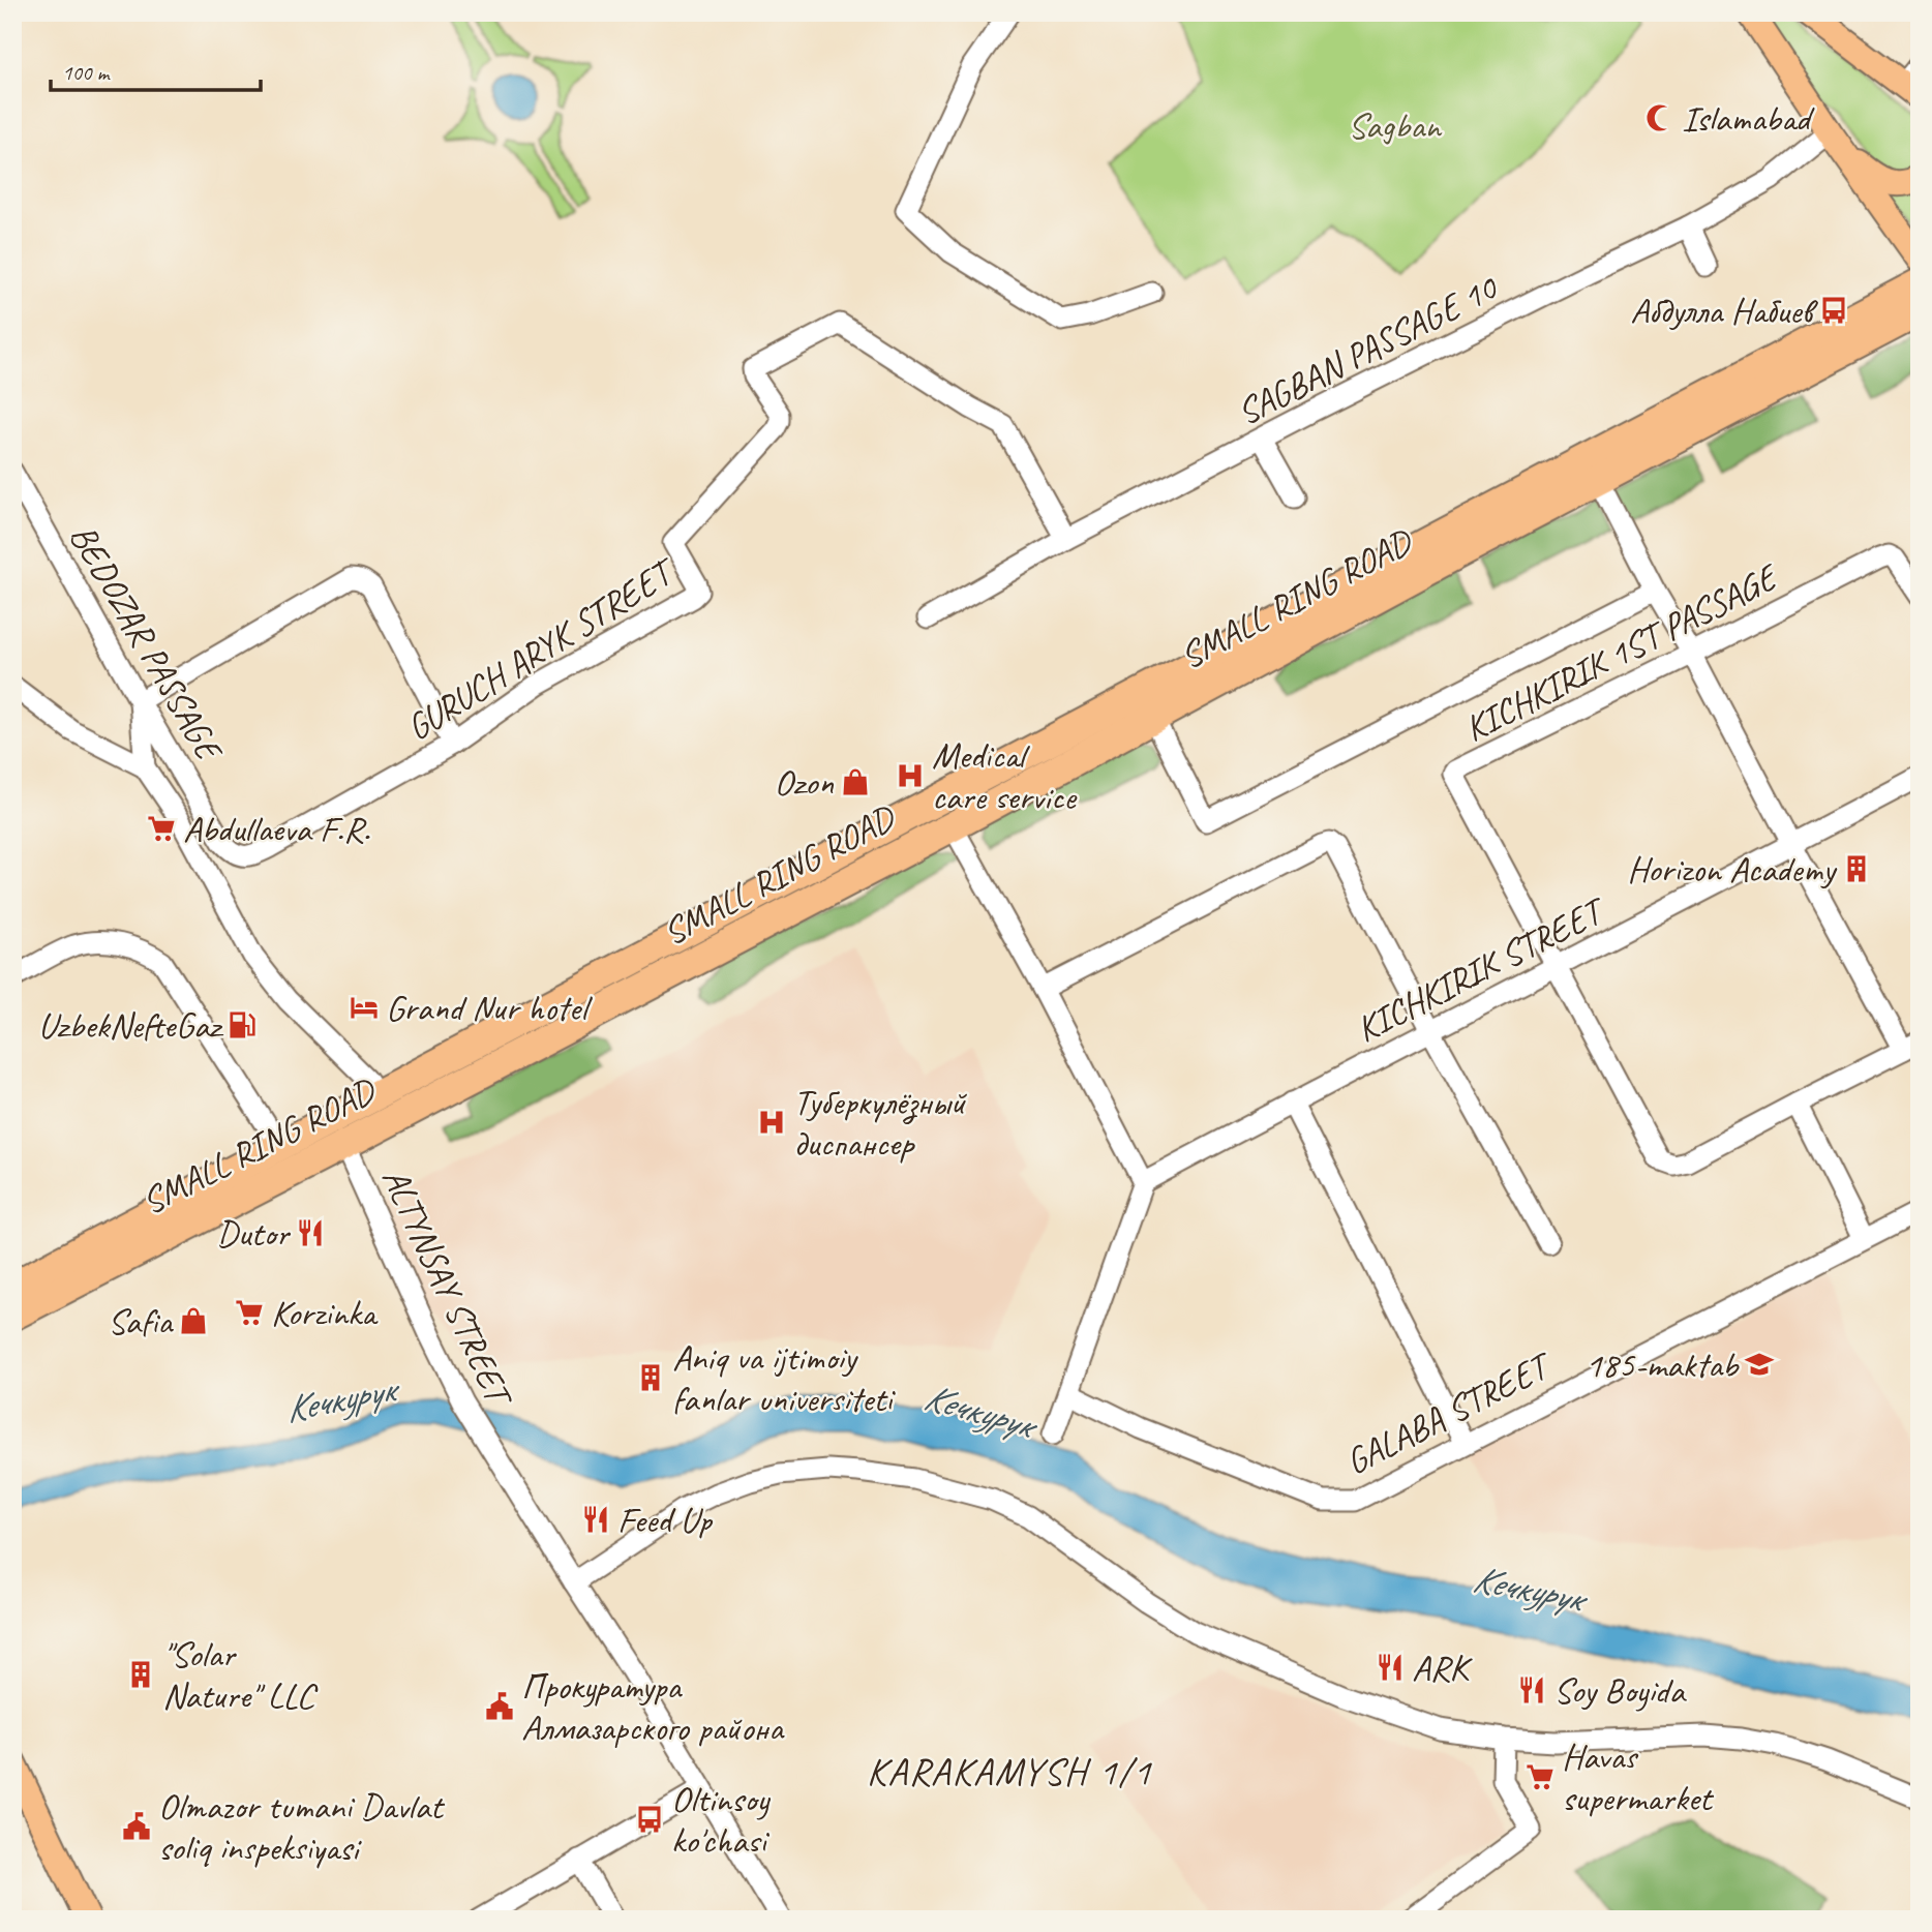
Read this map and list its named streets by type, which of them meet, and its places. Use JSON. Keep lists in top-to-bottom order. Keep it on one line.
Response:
{"streets":{"highway":["SMALL RING ROAD"],"street":["SAGBAN PASSAGE 10","BEDOZAR PASSAGE","GURUCH ARYK STREET","KICHKIRIK 1ST PASSAGE","KICHKIRIK STREET","ALTYNSAY STREET","GALABA STREET"]},"crossings":[["SAGBAN PASSAGE 10","GURUCH ARYK STREET"],["SMALL RING ROAD","ALTYNSAY STREET"],["BEDOZAR PASSAGE","GURUCH ARYK STREET"],["KICHKIRIK 1ST PASSAGE","KICHKIRIK STREET"]],"districts":["KARAKAMYSH 1/1"],"water":["Кечкурук"],"parks":["Sagban"],"places":{"mosque":["Islamabad"],"bus stop":["Абдулла Набиев","Oltinsoy ko'chasi"],"hospital":["Medical care service","Туберкулёзный диспансер"],"shop":["Ozon","Safia"],"supermarket":["Abdullaeva F.R.","Korzinka","Havas supermarket"],"building":["Horizon Academy","Aniq va ijtimoiy fanlar universiteti","\"Solar Nature\" LLC"],"hotel":["Grand Nur hotel"],"fuel station":["UzbekNefteGaz"],"restaurant":["Dutor","Feed Up","ARK","Soy Boyida"],"school or university":["185-maktab"],"public building":["Прокуратура Алмазарского района","Olmazor tumani Davlat soliq inspeksiyasi"]},"scale_bar":"100 m"}
